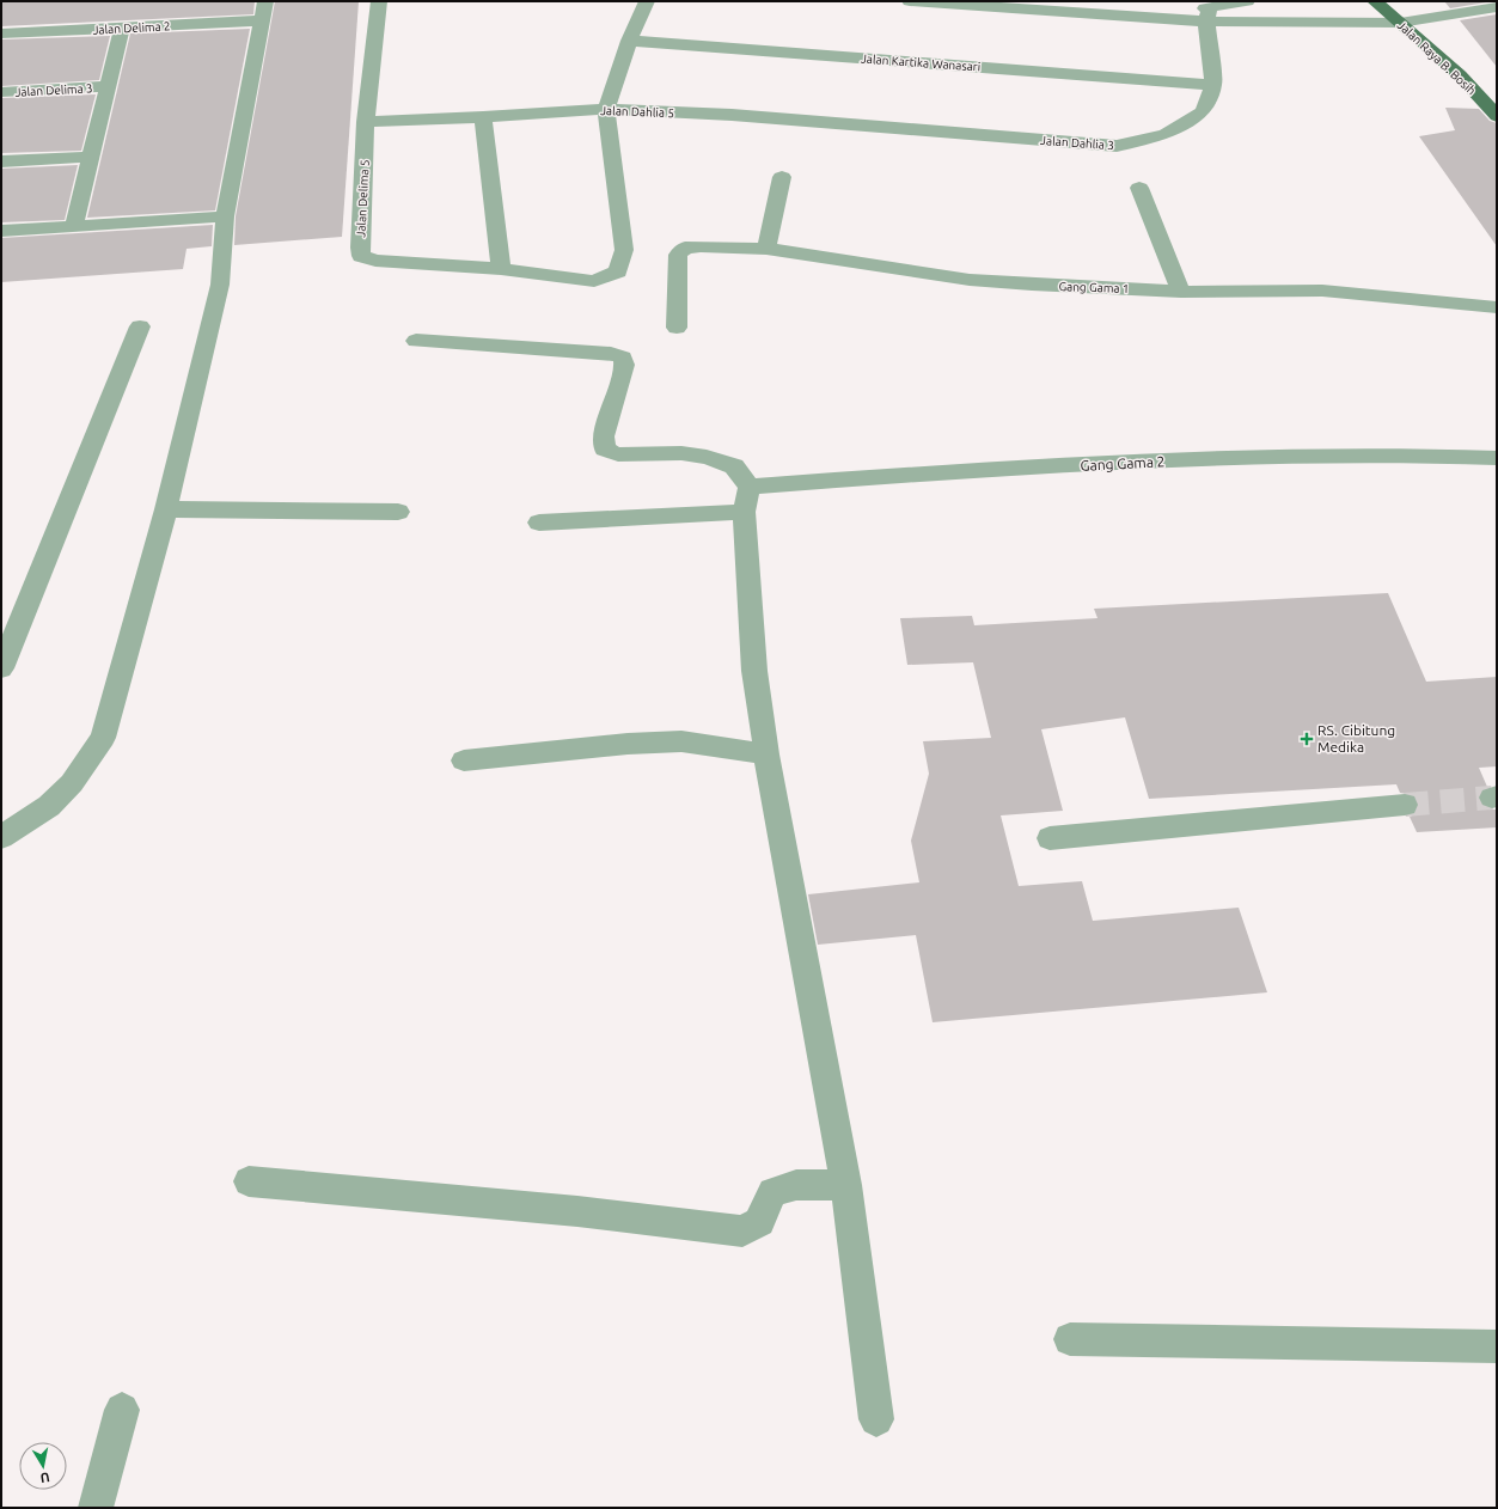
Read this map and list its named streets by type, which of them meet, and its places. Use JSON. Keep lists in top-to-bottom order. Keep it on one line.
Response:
{"streets":{"main road":["Jalan Raya B. Bosih"],"street":["Jalan Delima 2","Jalan Kartika Wanasari","Jalan Delima 3","Jalan Dahlia 5","Jalan Dahlia 3","Jalan Delima 5","Gang Gama 1","Gang Gama 2"]},"crossings":[["Jalan Kartika Wanasari","Jalan Dahlia 3"],["Jalan Dahlia 5","Jalan Dahlia 3"],["Jalan Dahlia 5","Jalan Delima 5"]],"places":{"health":["RS. Cibitung Medika"]},"north":"bottom"}
